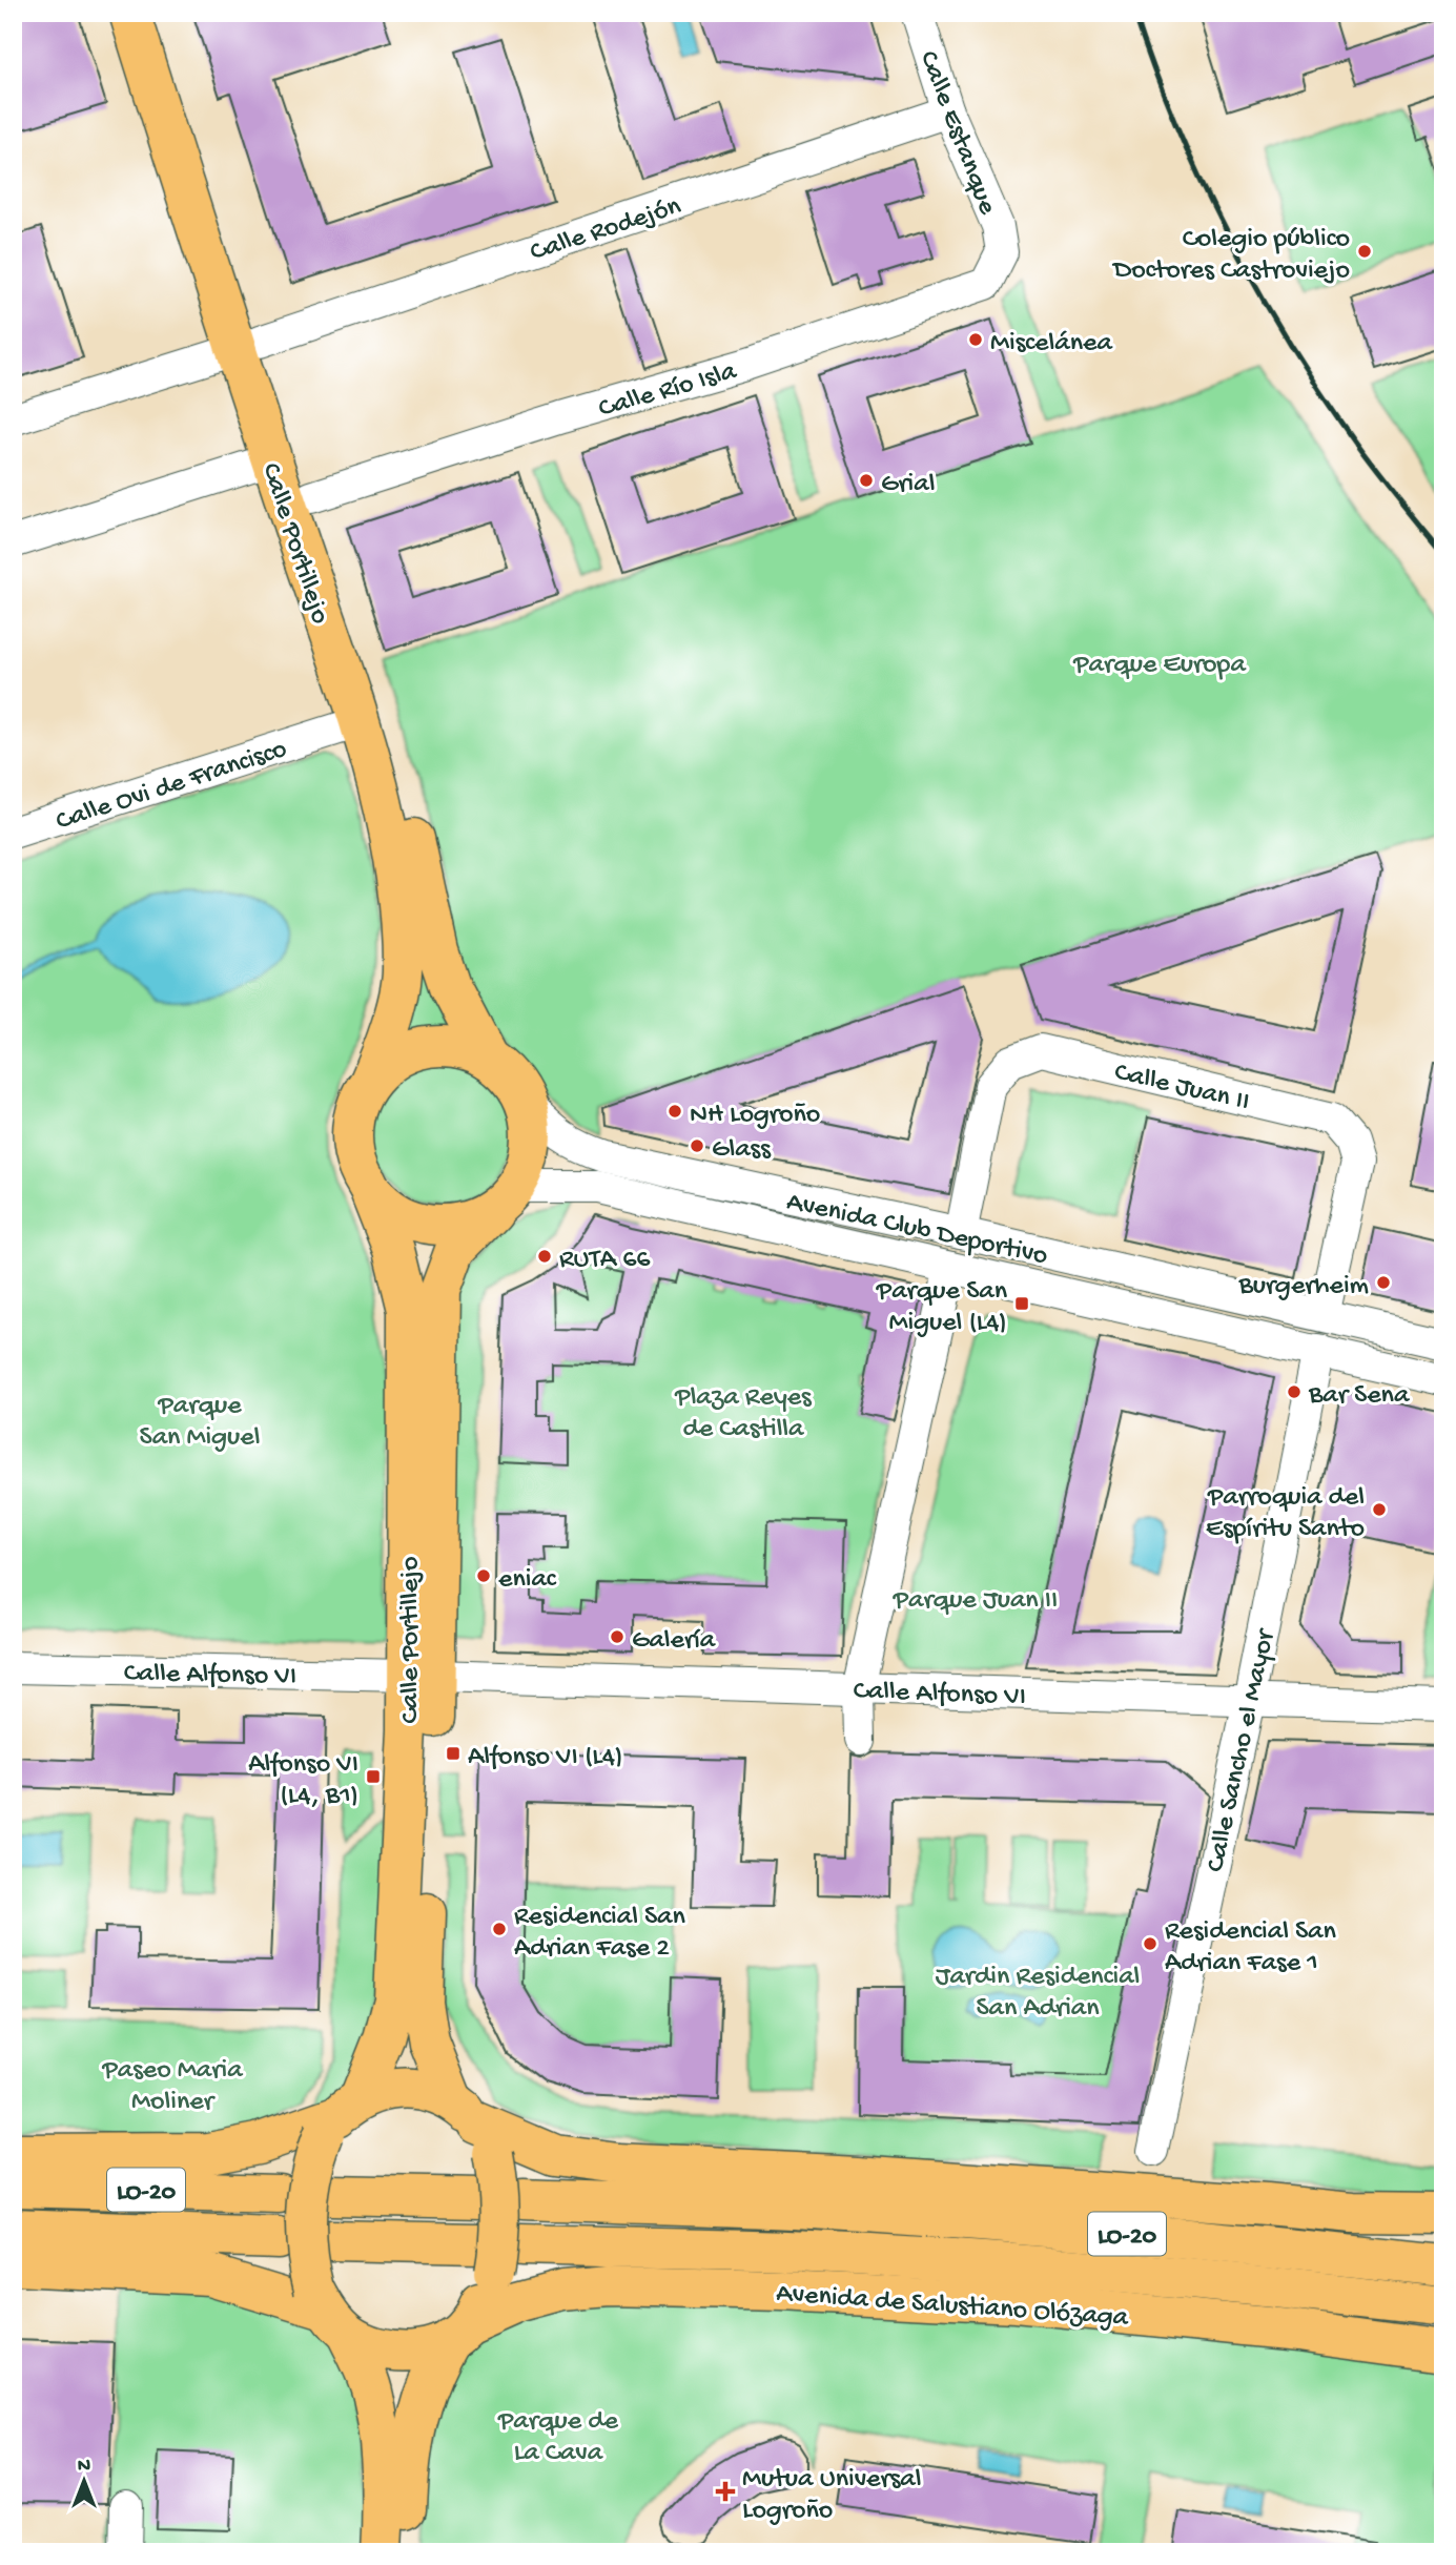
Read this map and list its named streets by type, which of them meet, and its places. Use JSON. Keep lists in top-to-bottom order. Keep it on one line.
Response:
{"streets":{"main road":["Calle Portillejo","LO-20","Avenida de Salustiano Olózaga"],"street":["Calle Estanque","Calle Rodejón","Calle Río Isla","Calle Ovi de Francisco","Calle Juan II","Avenida Club Deportivo","Calle Alfonso VI","Calle Sancho el Mayor"]},"crossings":[["Calle Estanque","Calle Rodejón"],["Calle Estanque","Calle Río Isla"],["Calle Rodejón","Calle Portillejo"],["Calle Río Isla","Calle Portillejo"],["Calle Portillejo","Calle Ovi de Francisco"],["Calle Portillejo","Avenida Club Deportivo"],["Calle Portillejo","Calle Alfonso VI"],["Calle Portillejo","LO-20"],["Calle Portillejo","Avenida de Salustiano Olózaga"],["Calle Juan II","Avenida Club Deportivo"],["Avenida Club Deportivo","Calle Sancho el Mayor"],["Calle Alfonso VI","Calle Sancho el Mayor"],["LO-20","Avenida de Salustiano Olózaga"]],"parks":["Parque Europa","Plaza Reyes de Castilla","Parque San Miguel","Parque Juan II","Jardin Residencial San Adrian","Paseo Maria Moliner","Parque de La Cava"],"places":{"other":["Colegio público Doctores Castroviejo","Miscelánea","Grial","NH Logroño","Glass","RUTA 66","Burgerheim","Bar Sena","Parroquia del Espíritu Santo","eniac","Galería","Residencial San Adrian Fase 2","Residencial San Adrian Fase 1"],"transit":["Parque San Miguel (L4)","Alfonso VI (L4)","Alfonso VI (L4, B1)"],"health":["Mutua Universal Logroño"]},"north":"top"}
